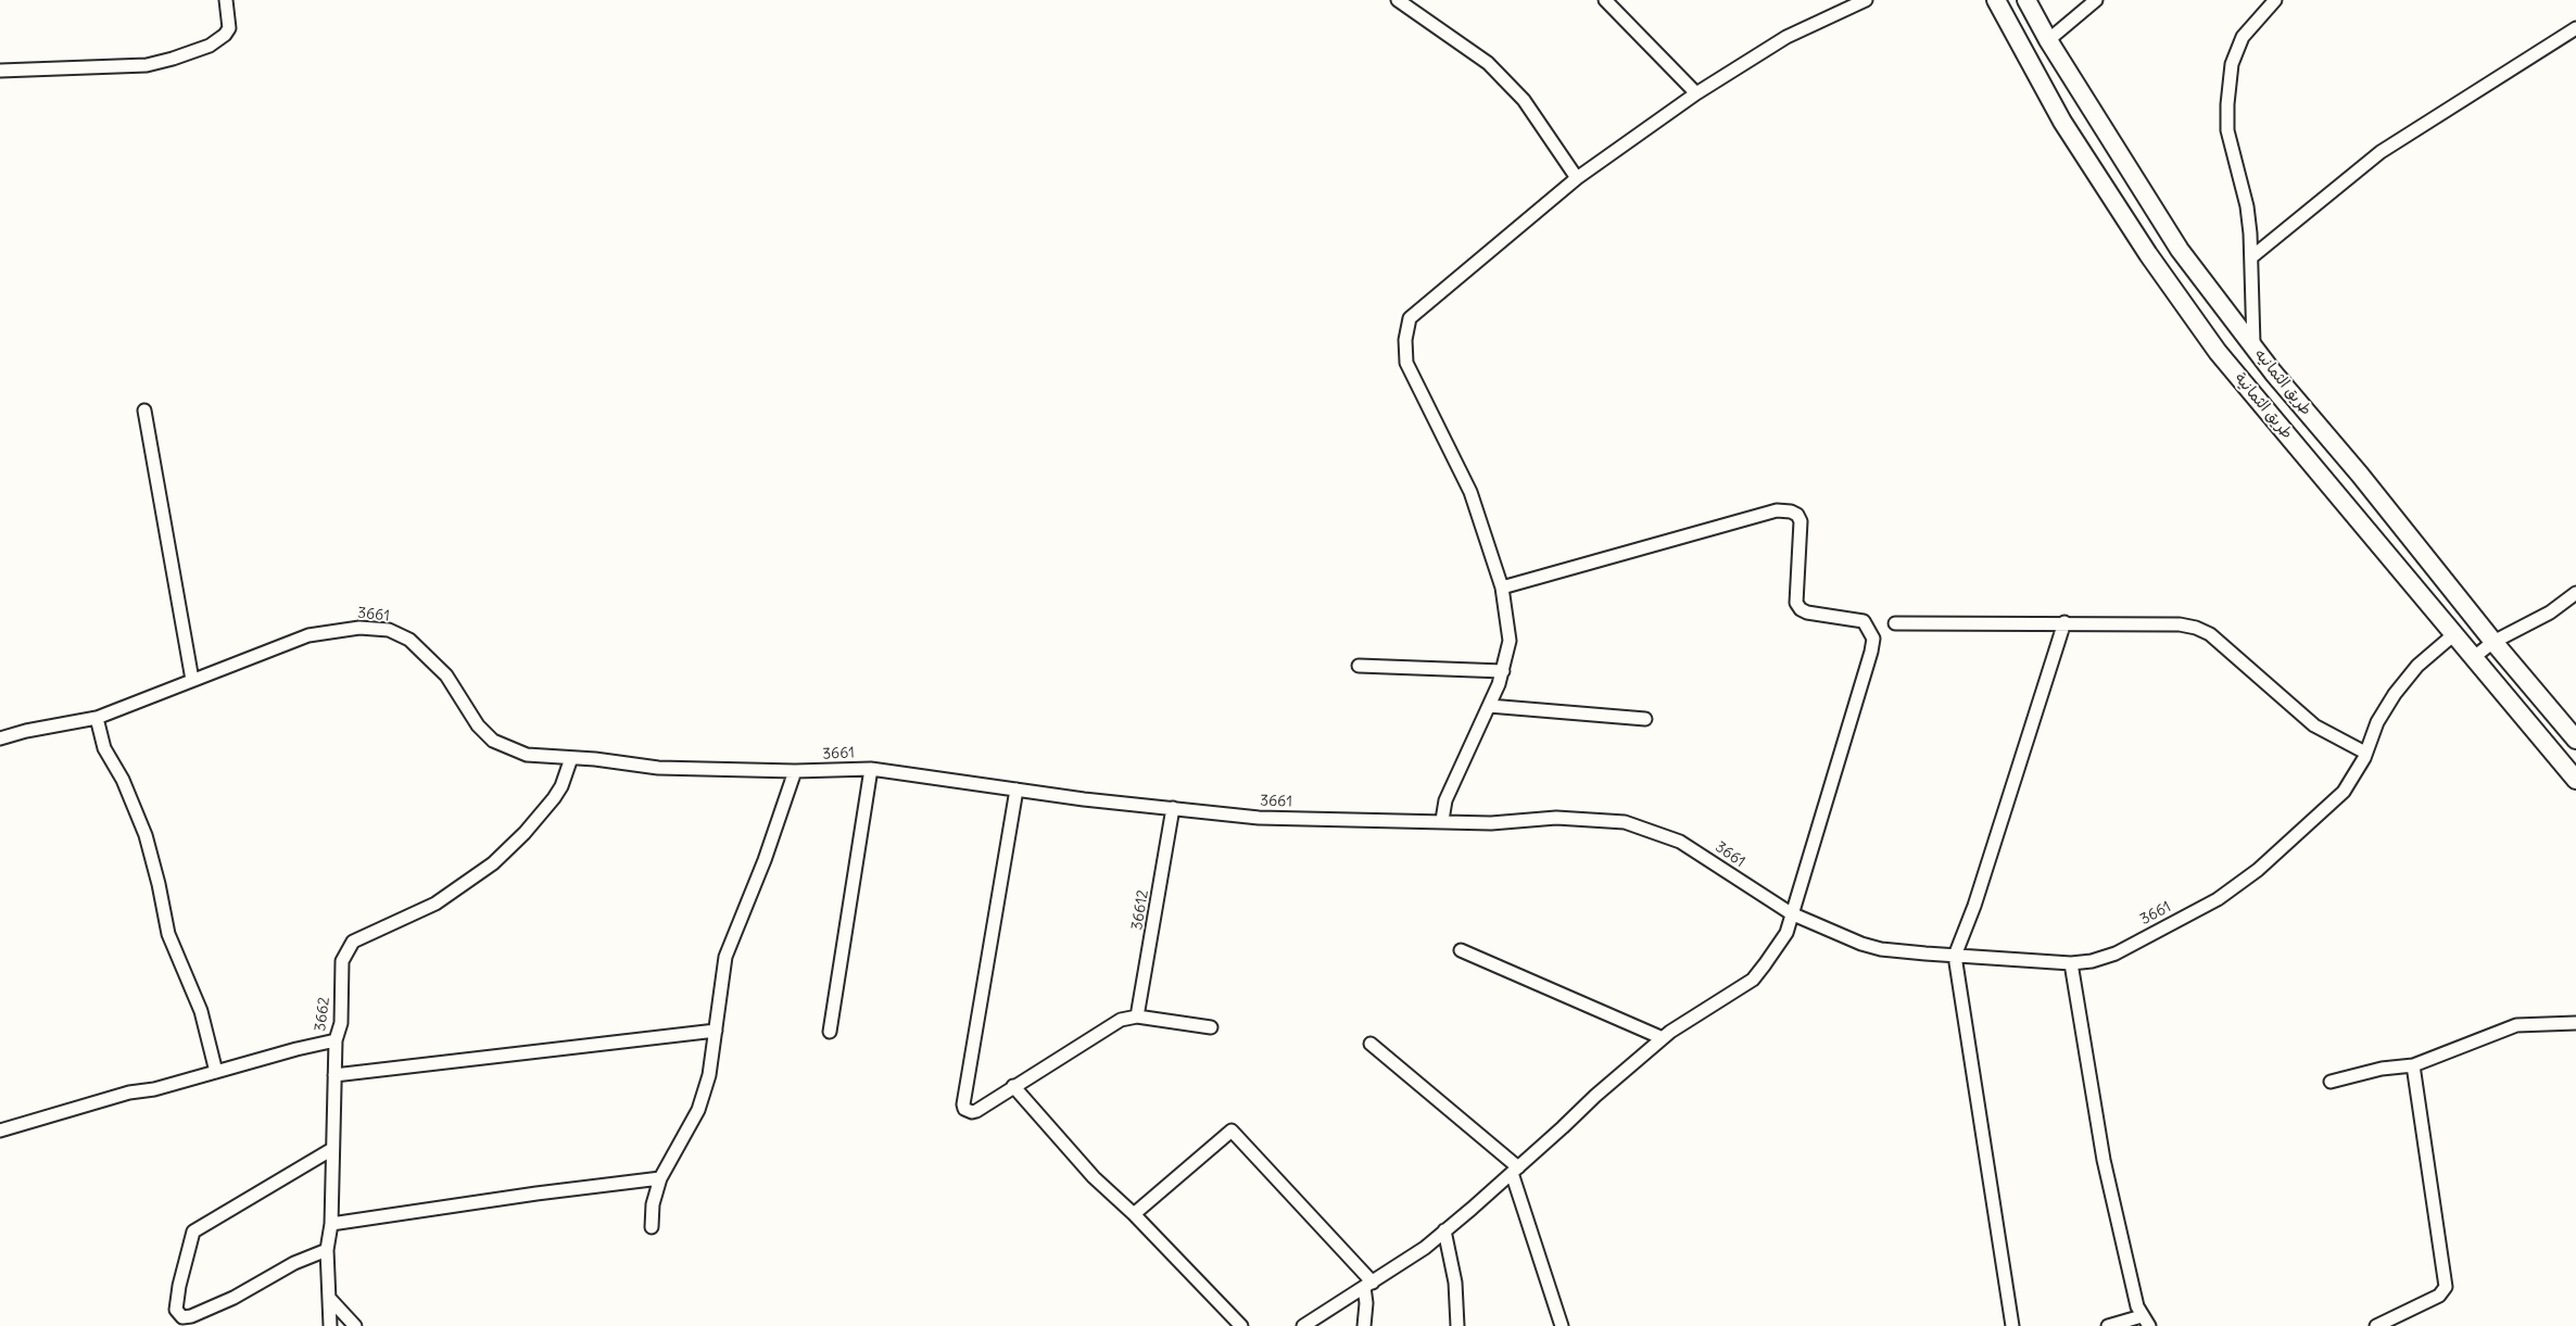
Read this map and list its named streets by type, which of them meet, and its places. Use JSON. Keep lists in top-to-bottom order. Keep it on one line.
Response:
{"streets":{"street":["طريق الثمانيه","طريق الثمانية","3661","36612","3662"]},"crossings":[["طريق الثمانية","3661"],["3661","36612"],["3661","3662"]]}
